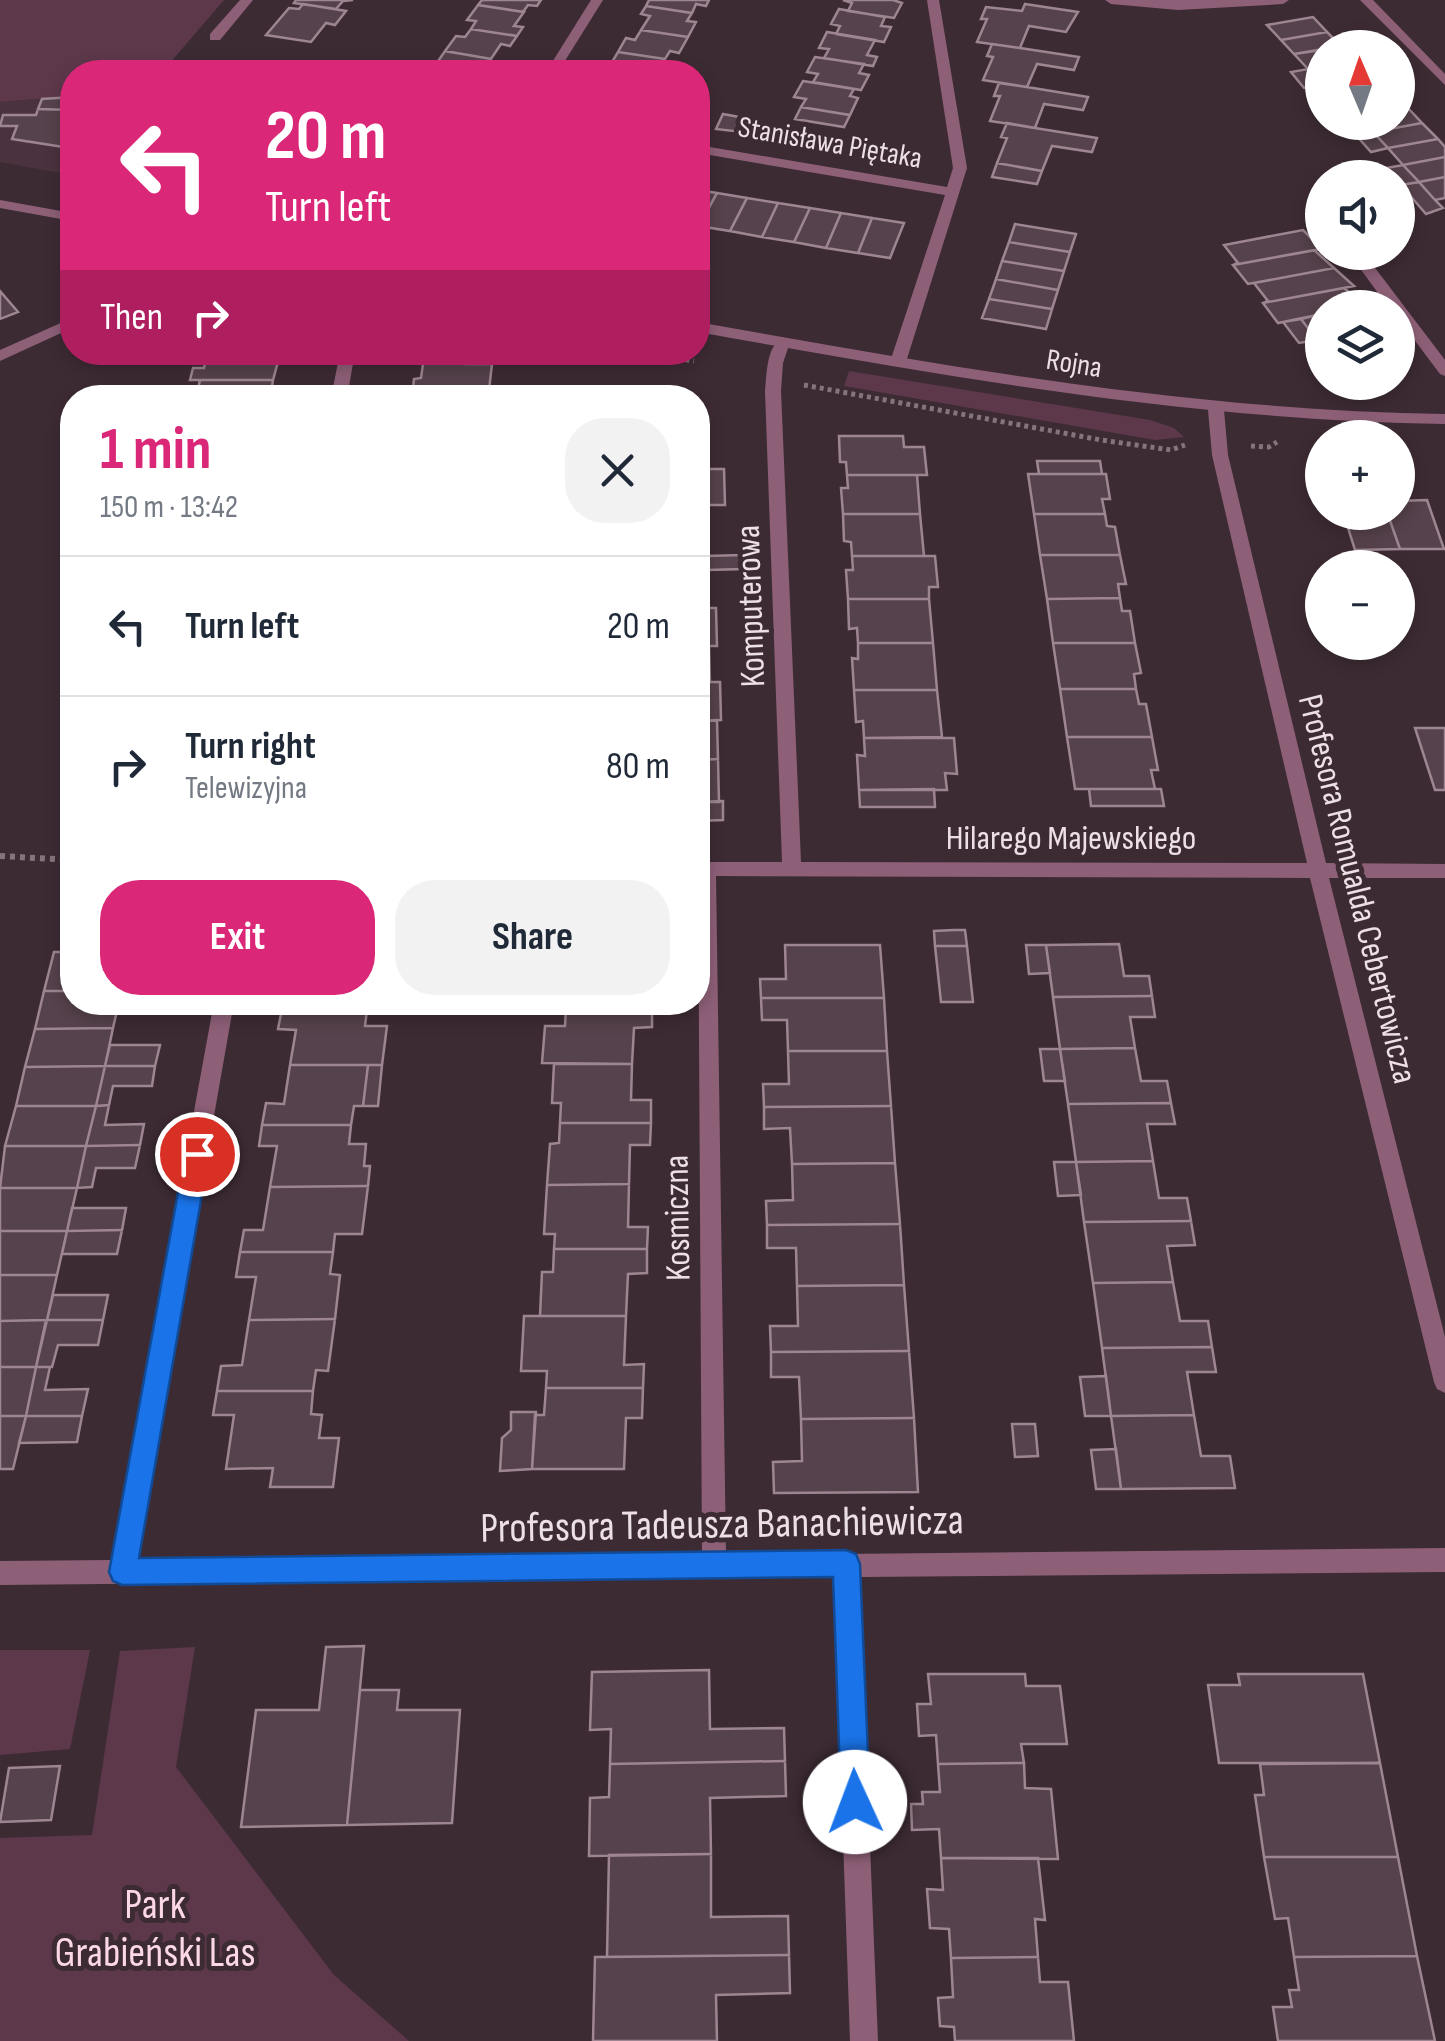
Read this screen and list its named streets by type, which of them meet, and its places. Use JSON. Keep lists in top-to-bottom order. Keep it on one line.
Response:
{"streets":{"street":["Stanisława Piętaka","Rojna","Komputerowa","Hilarego Majewskiego","Profesora Romualda Cebertowicza","Kosmiczna","Profesora Tadeusza Banachiewicza"]},"crossings":[["Rojna","Komputerowa"],["Rojna","Profesora Romualda Cebertowicza"],["Komputerowa","Hilarego Majewskiego"],["Hilarego Majewskiego","Profesora Romualda Cebertowicza"],["Kosmiczna","Profesora Tadeusza Banachiewicza"]],"parks":["Park Grabieński Las"],"north":"top","page":{"map_buttons":["+","−"],"turn":["20 m","Turn left"],"then":"Then","heading":["1 min","150 m · 13:42"],"list":[{"name":"Turn left","value":"20 m"},{"name":"Turn right","note":"Telewizyjna","value":"80 m"}],"buttons":["Exit","Share"]}}
